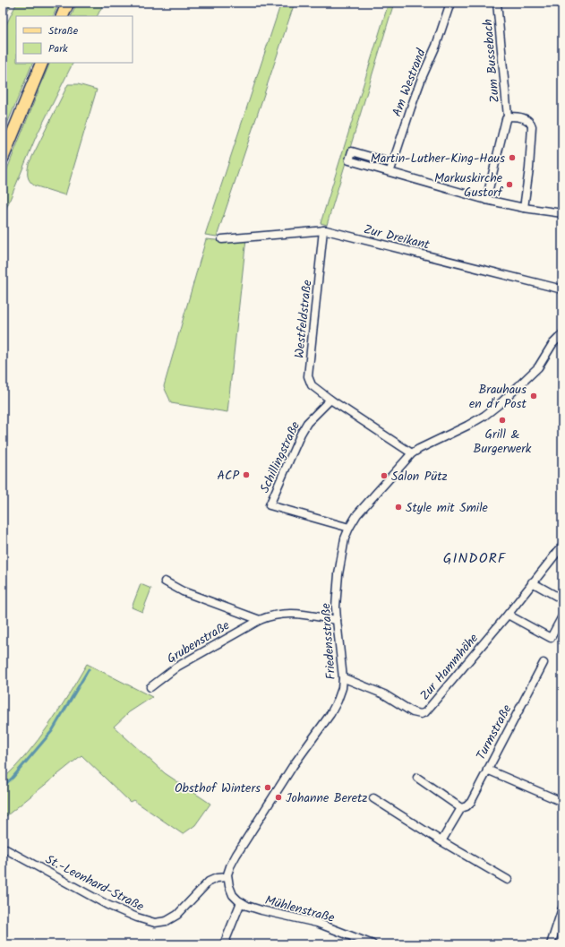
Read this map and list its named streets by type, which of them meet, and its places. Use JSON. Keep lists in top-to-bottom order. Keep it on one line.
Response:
{"streets":{"street":["Zum Bussebach","Am Westrand","Zur Dreikant","Westfeldstraße","Schillingstraße","Grubenstraße","Friedensstraße","Zur Hammhöhe","Turmstraße","St.-Leonhard-Straße","Mühlenstraße"]},"crossings":[["Zur Dreikant","Westfeldstraße"],["Westfeldstraße","Schillingstraße"],["Schillingstraße","Friedensstraße"],["Grubenstraße","Friedensstraße"],["Friedensstraße","Zur Hammhöhe"],["Friedensstraße","St.-Leonhard-Straße"]],"districts":["GINDORF"],"places":["Martin-Luther-King-Haus","Markuskirche Gustorf","Brauhaus en d'r Post","Grill & Burgerwerk","ACP","Salon Pütz","Style mit Smile","Obsthof Winters","Johanne Beretz"],"legend":["Straße","Park"]}
